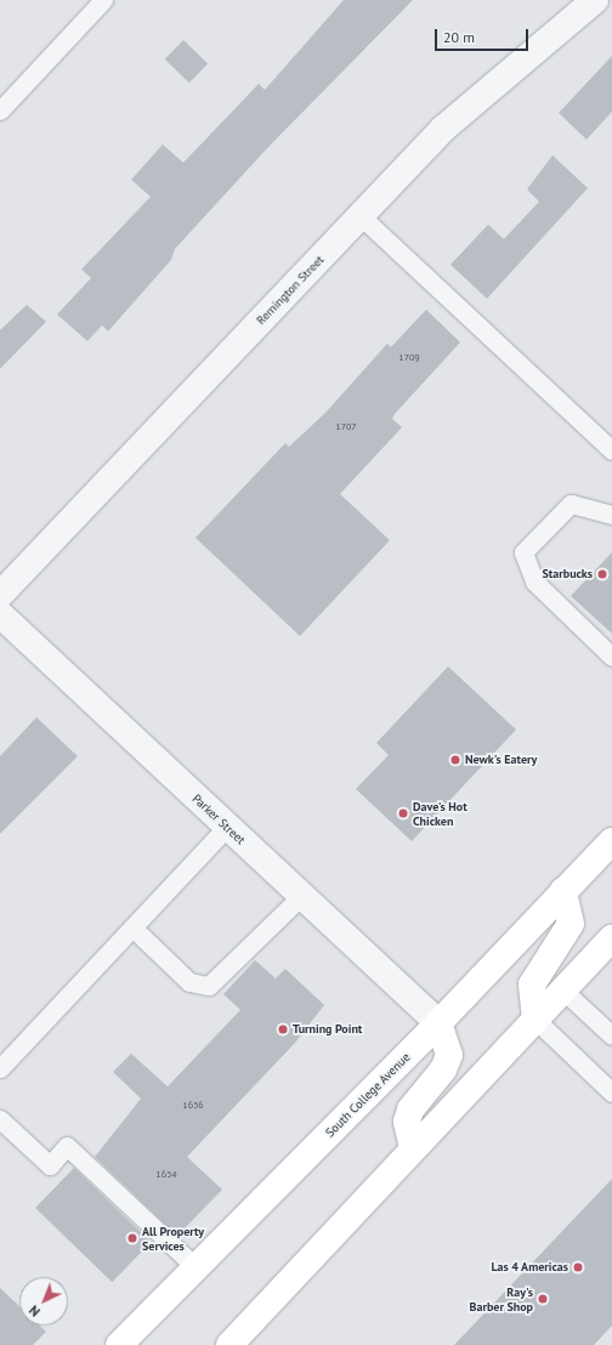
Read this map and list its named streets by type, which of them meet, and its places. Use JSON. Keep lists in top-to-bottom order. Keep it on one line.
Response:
{"streets":{"highway":["South College Avenue"],"street":["Remington Street","Parker Street"]},"crossings":[["Parker Street","South College Avenue"]],"places":["Starbucks","Newk's Eatery","Dave's Hot Chicken","Turning Point","All Property Services","Las 4 Americas","Ray's Barber Shop"],"house_numbers":["1709","1707","1636","1634"],"scale_bar":"20 m","north":"bottom left"}
